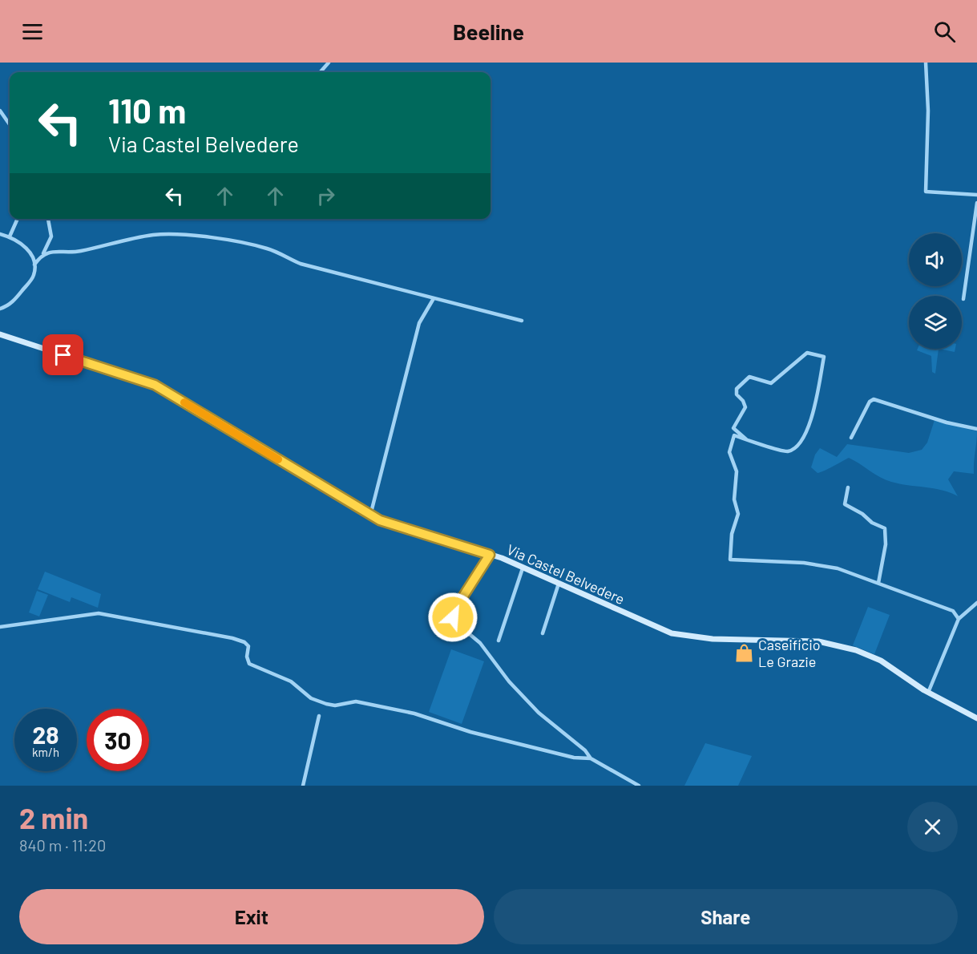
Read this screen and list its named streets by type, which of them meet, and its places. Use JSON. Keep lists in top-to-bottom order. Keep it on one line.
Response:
{"streets":{"street":["Via Castel Belvedere"]},"places":{"shop":["Caseificio Le Grazie"]},"page":{"header":"Beeline","turn":["110 m","Via Castel Belvedere"],"speed":"28 km/h","limit":"30","heading":["2 min","840 m · 11:20"],"buttons":["Exit","Share"]}}
